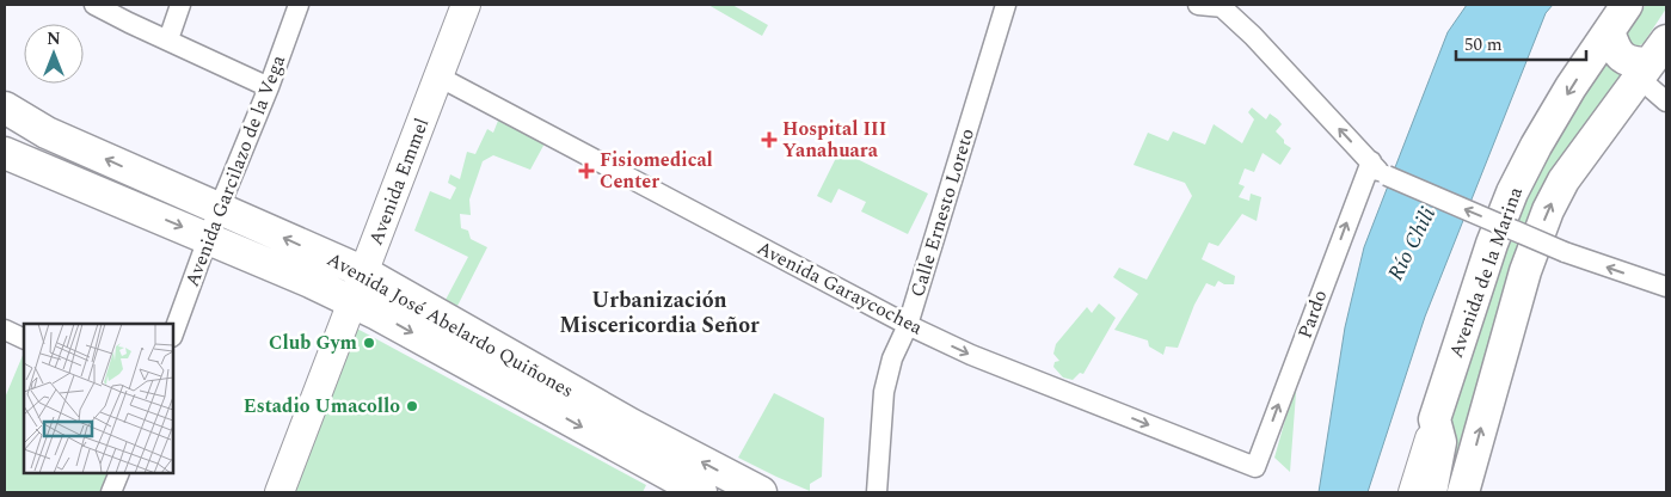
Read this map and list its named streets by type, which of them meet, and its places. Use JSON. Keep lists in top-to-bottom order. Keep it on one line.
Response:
{"streets":{"main road":["Avenida de la Marina","Avenida José Abelardo Quiñones"],"street":["Avenida Garcilazo de la Vega","Avenida Emmel","Calle Ernesto Loreto","Avenida Garaycochea","Pardo"]},"crossings":[["Avenida Garcilazo de la Vega","Avenida José Abelardo Quiñones"],["Avenida Emmel","Avenida Garaycochea"],["Avenida Emmel","Avenida José Abelardo Quiñones"],["Calle Ernesto Loreto","Avenida Garaycochea"],["Avenida Garaycochea","Pardo"]],"one_way":["Avenida Garaycochea","Pardo"],"districts":["Urbanización Miscericordia Señor"],"water":["Río Chili"],"places":{"health":["Hospital III Yanahuara","Fisiomedical Center"],"other":["Club Gym","Estadio Umacollo"]},"scale_bar":"50 m","north":"top"}
